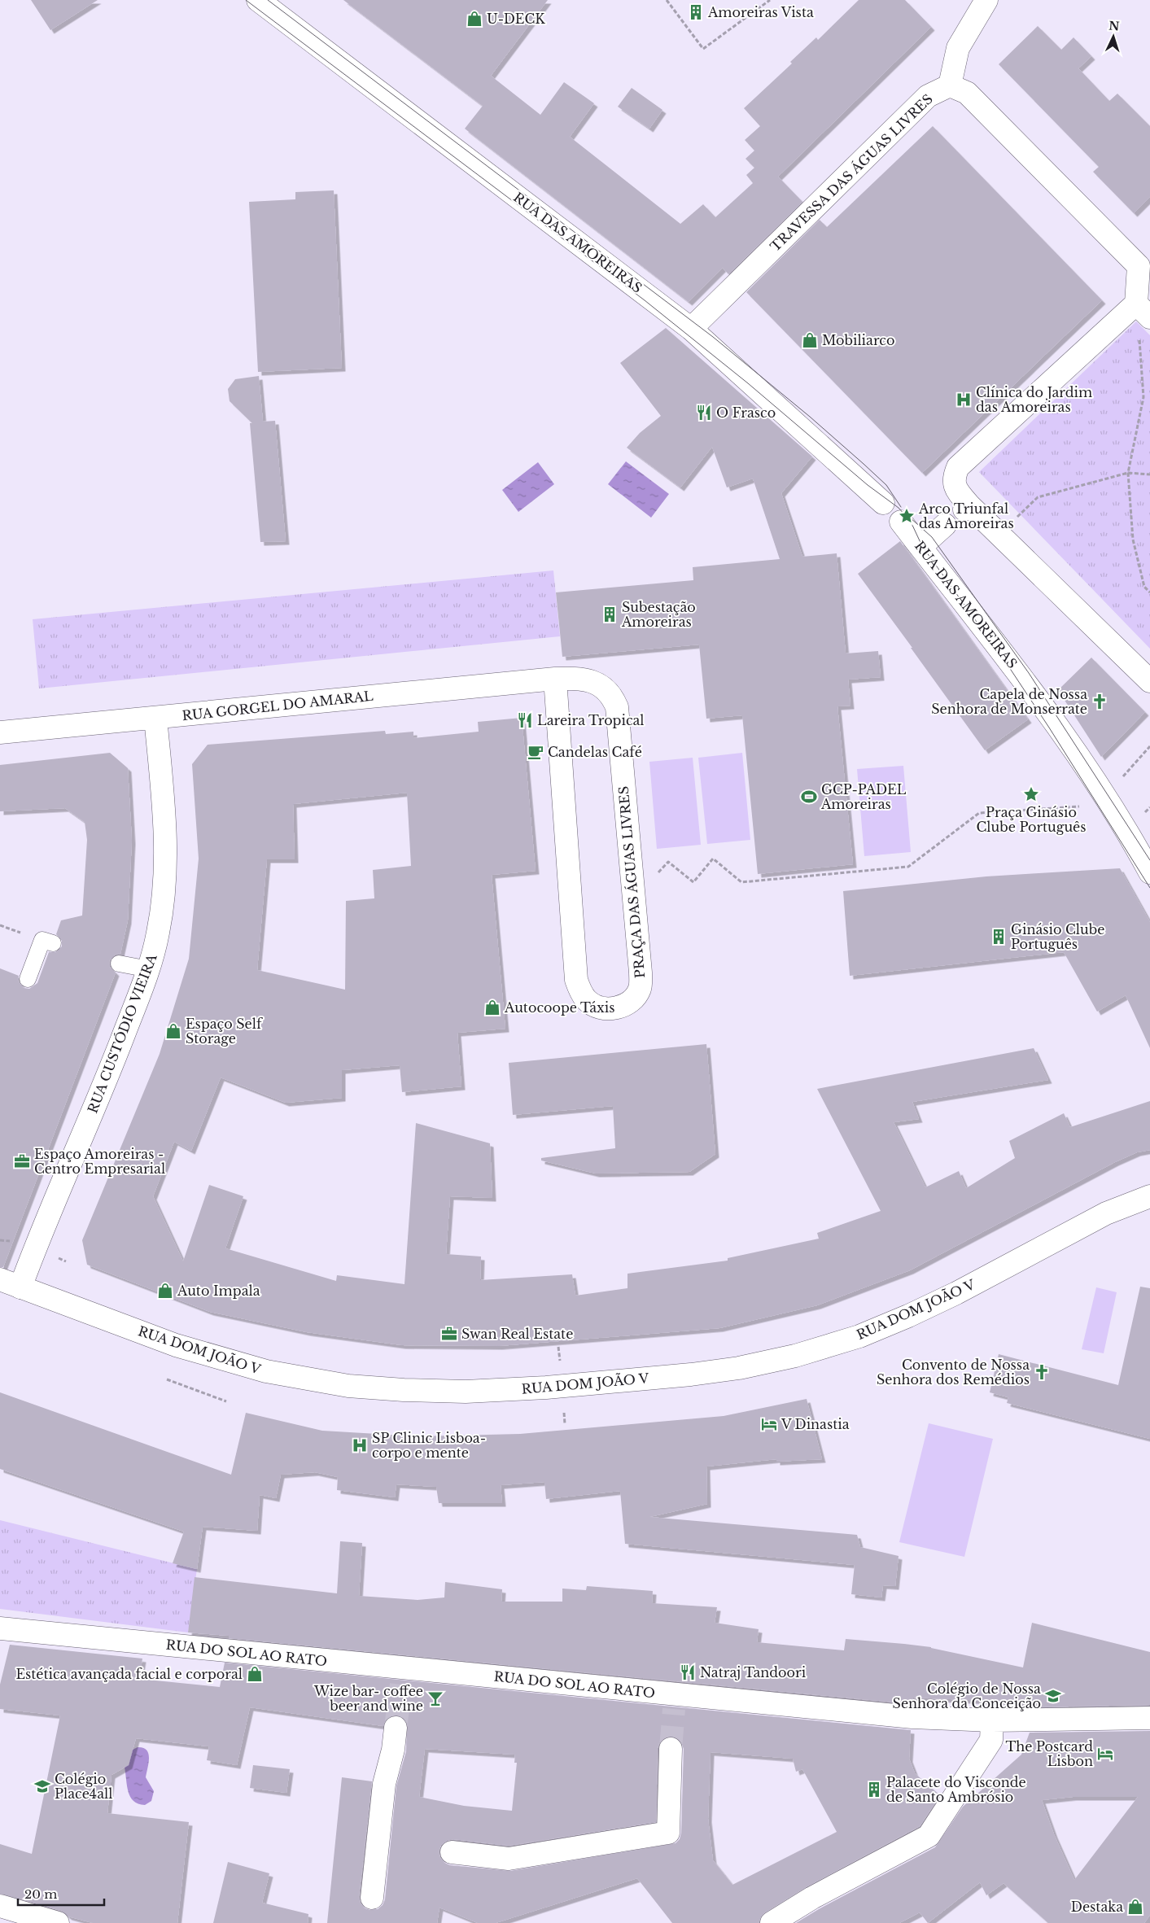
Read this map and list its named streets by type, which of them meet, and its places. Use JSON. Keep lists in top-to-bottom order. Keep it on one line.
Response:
{"streets":{"street":["TRAVESSA DAS ÁGUAS LIVRES","RUA DAS AMOREIRAS","RUA GORGEL DO AMARAL","PRAÇA DAS ÁGUAS LIVRES","RUA CUSTÓDIO VIEIRA","RUA DOM JOÃO V","RUA DO SOL AO RATO"]},"crossings":[["TRAVESSA DAS ÁGUAS LIVRES","RUA DAS AMOREIRAS"],["RUA GORGEL DO AMARAL","PRAÇA DAS ÁGUAS LIVRES"],["RUA GORGEL DO AMARAL","RUA CUSTÓDIO VIEIRA"],["RUA CUSTÓDIO VIEIRA","RUA DOM JOÃO V"]],"places":{"building":["Amoreiras Vista","Subestação Amoreiras","Ginásio Clube Português","Palacete do Visconde de Santo Ambrósio"],"shop":["U-DECK","Mobiliarco","Autocoope Táxis","Espaço Self Storage","Auto Impala","Estética avançada facial e corporal","Destaka"],"hospital":["Clínica do Jardim das Amoreiras","SP Clinic Lisboa- corpo e mente"],"restaurant":["O Frasco","Lareira Tropical","Natraj Tandoori"],"place":["Arco Triunfal das Amoreiras","Praça Ginásio Clube Português"],"church":["Capela de Nossa Senhora de Monserrate","Convento de Nossa Senhora dos Remédios"],"cafe":["Candelas Café"],"sports":["GCP-PADEL Amoreiras"],"office":["Espaço Amoreiras - Centro Empresarial","Swan Real Estate"],"hotel":["V Dinastia","The Postcard Lisbon"],"school or university":["Colégio de Nossa Senhora da Conceição","Colégio Place4all"],"bar":["Wize bar- coffee beer and wine"]},"scale_bar":"20 m","north":"top"}
